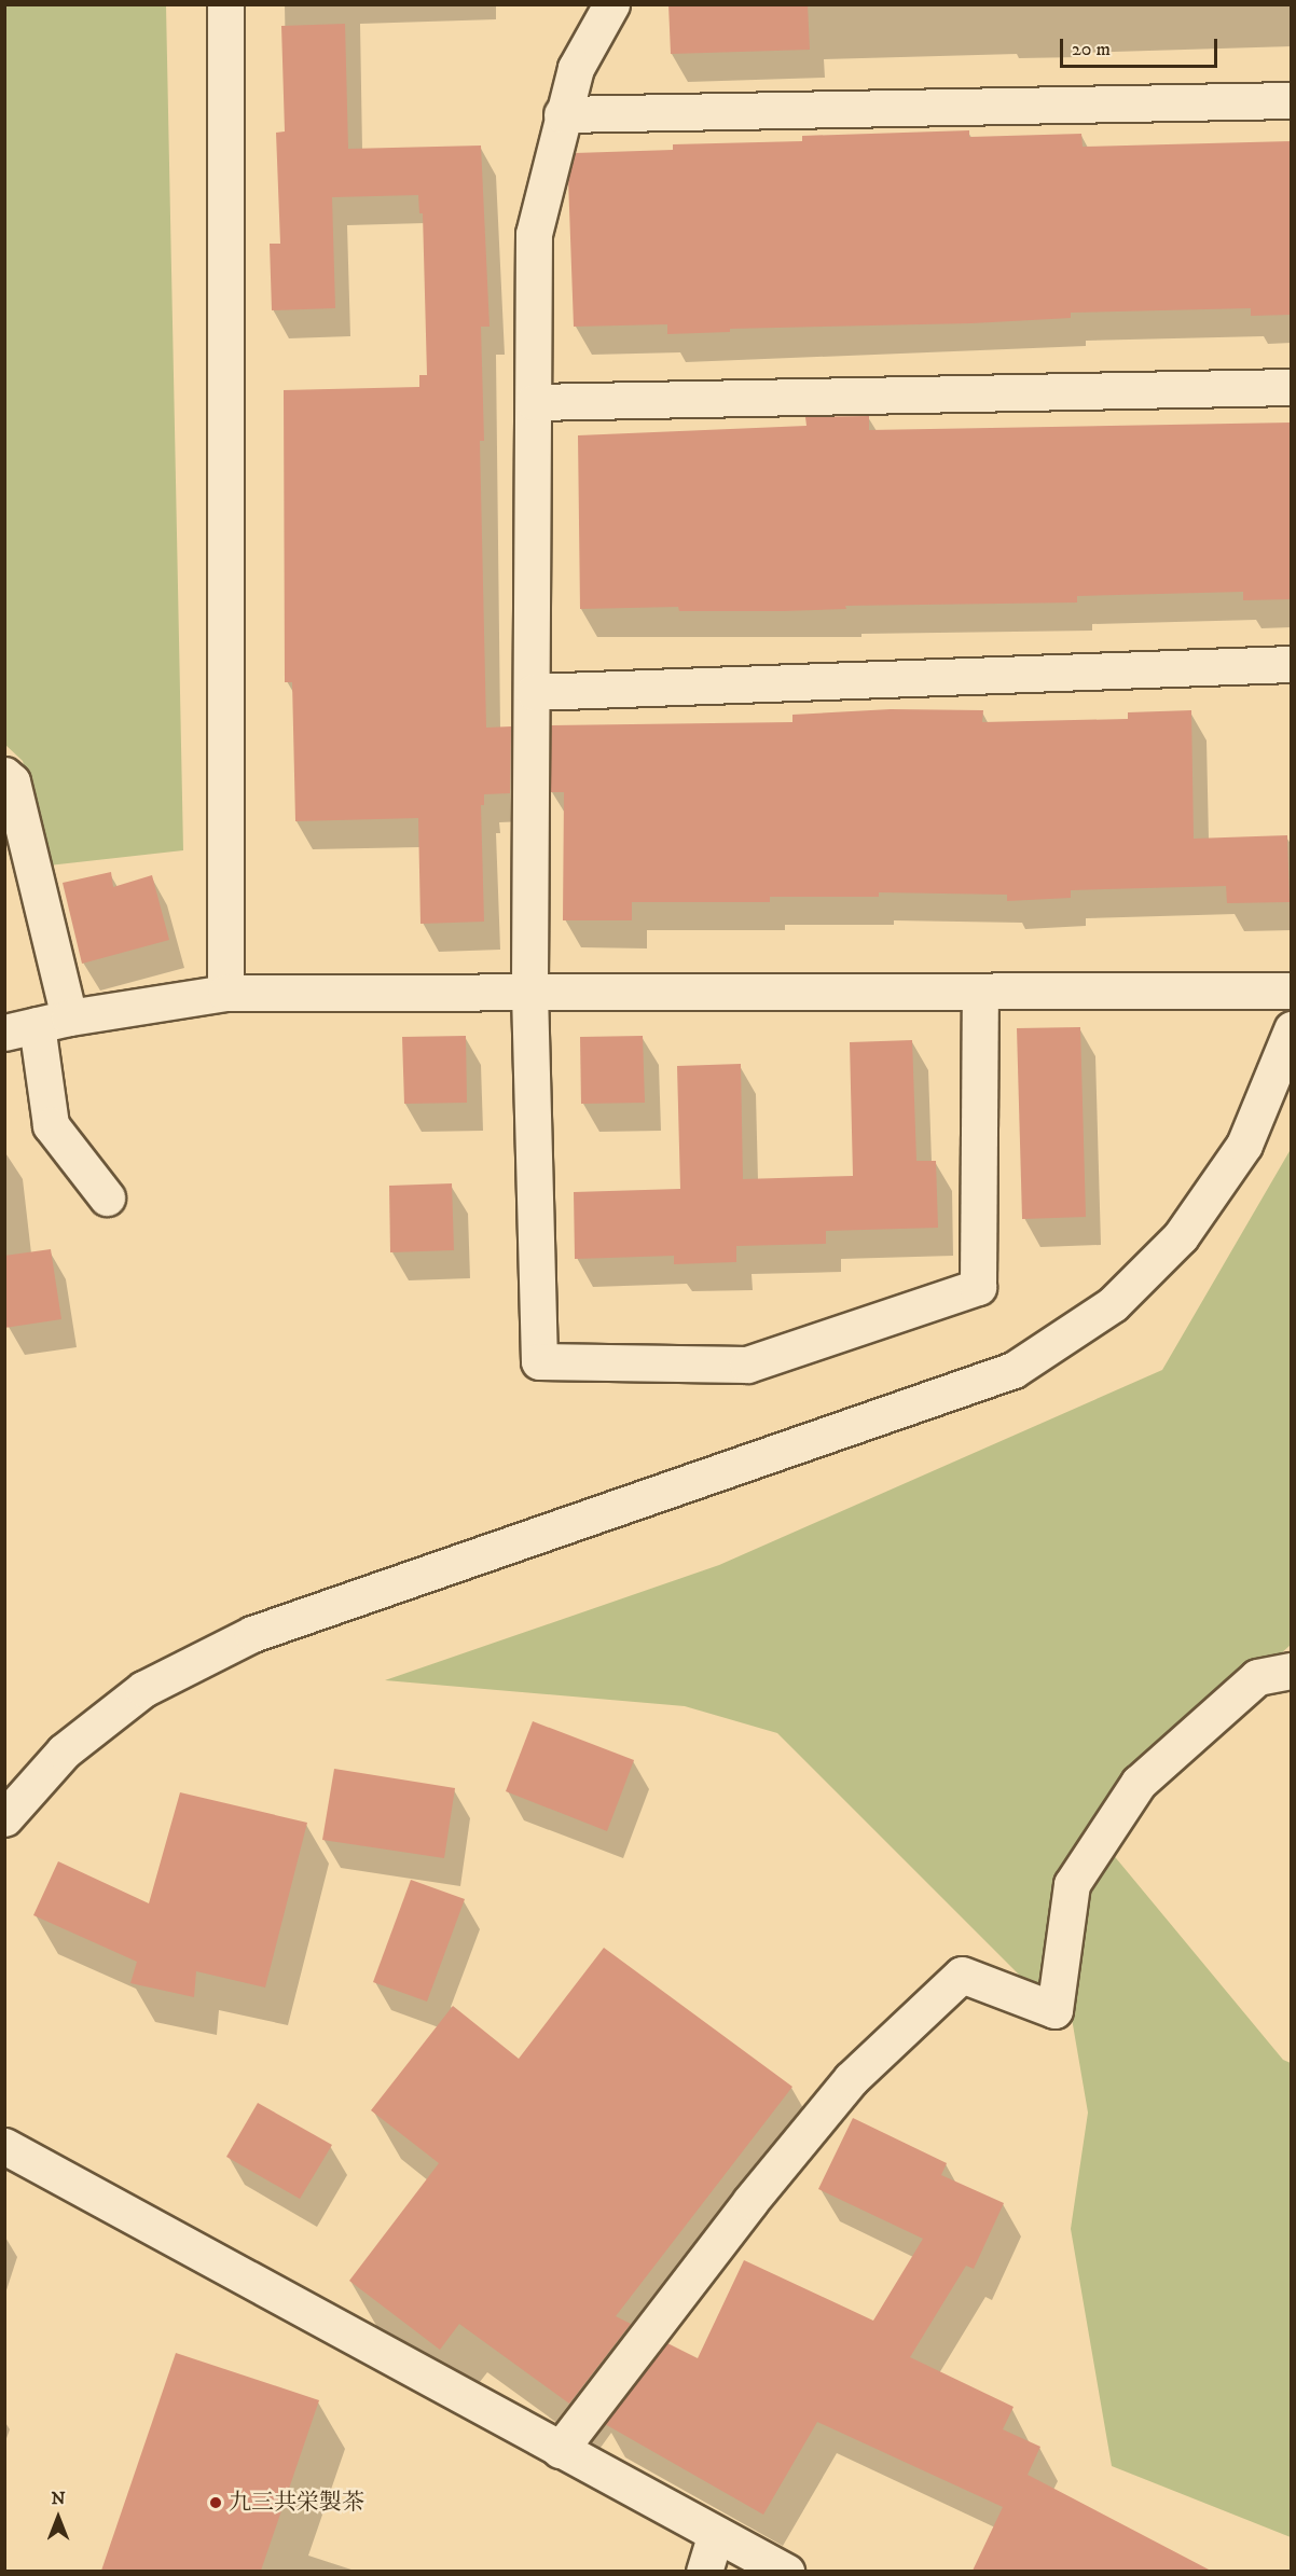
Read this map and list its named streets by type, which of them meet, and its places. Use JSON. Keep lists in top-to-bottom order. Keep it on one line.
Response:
{"places":["九三共栄製茶"],"scale_bar":"20 m","north":"top"}
